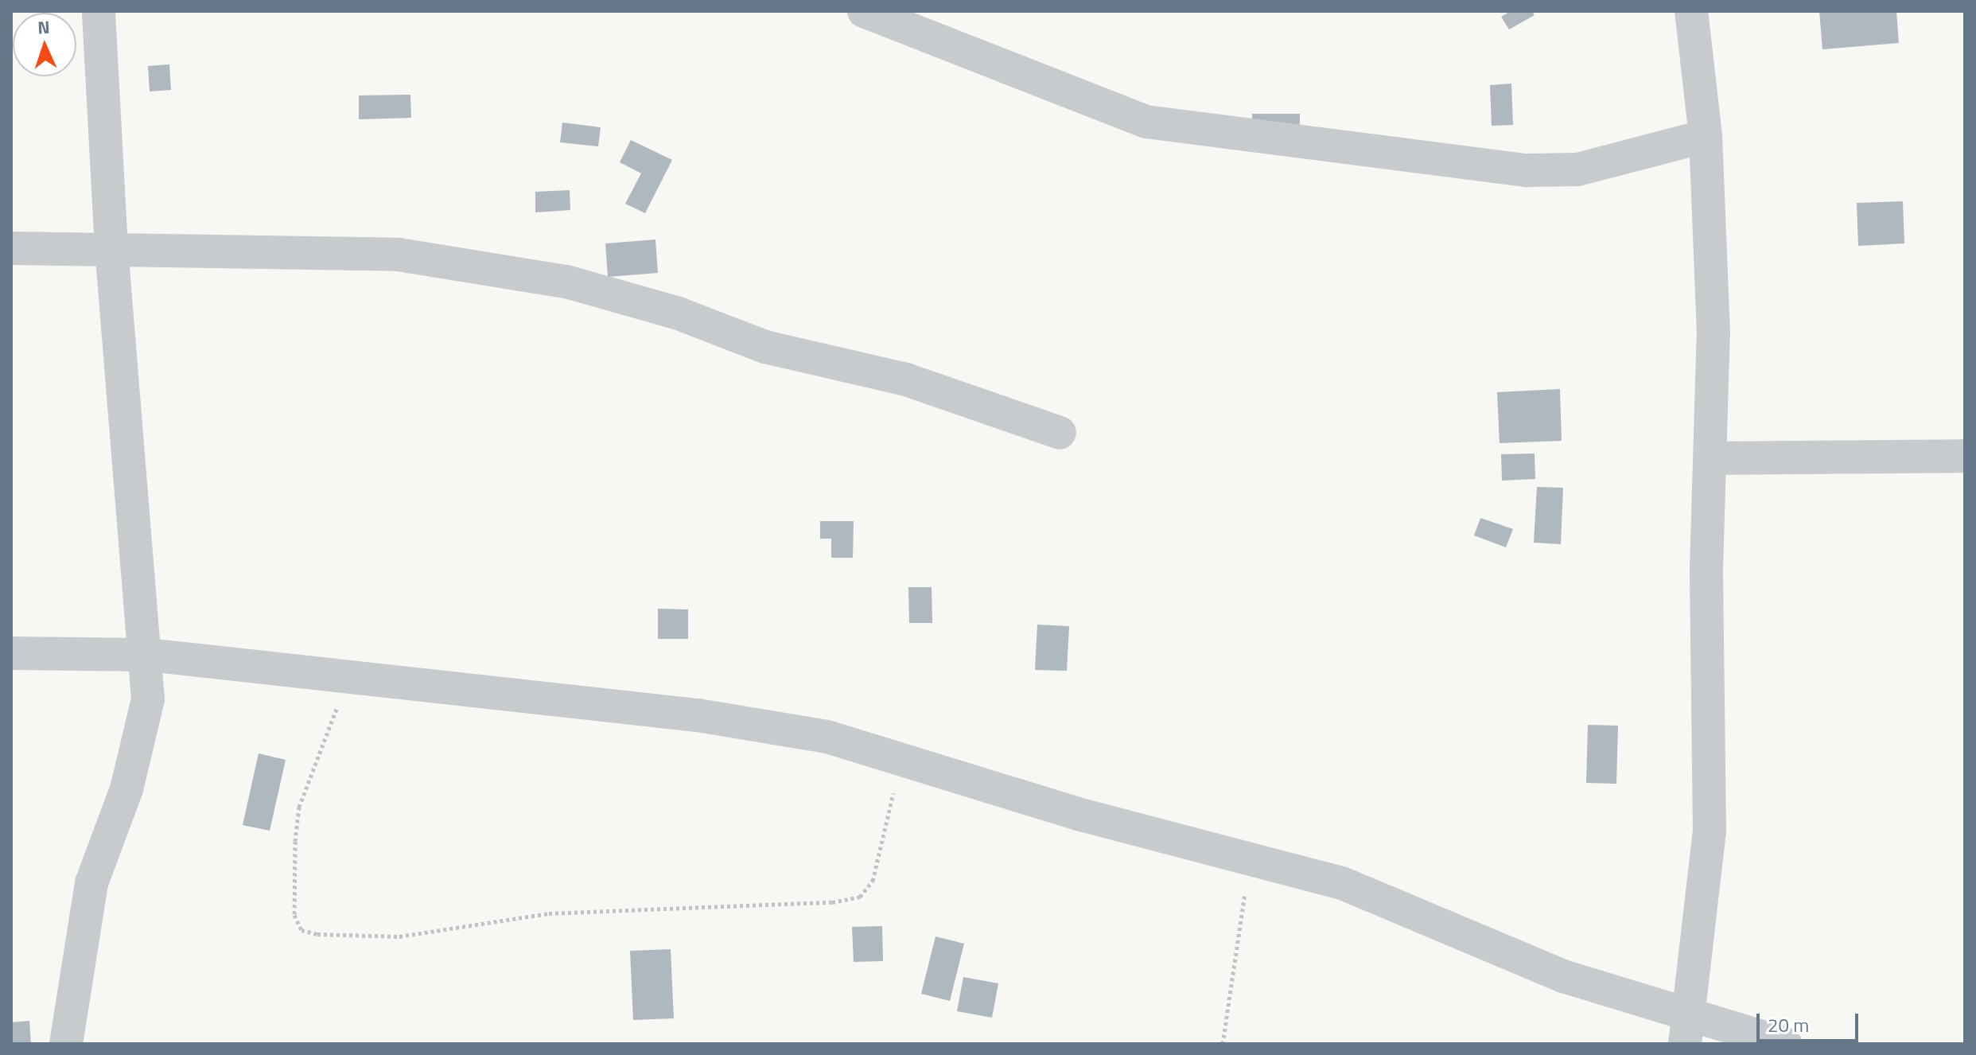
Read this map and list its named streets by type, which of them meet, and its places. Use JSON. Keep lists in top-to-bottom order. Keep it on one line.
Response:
{"scale_bar":"20 m","north":"top"}
